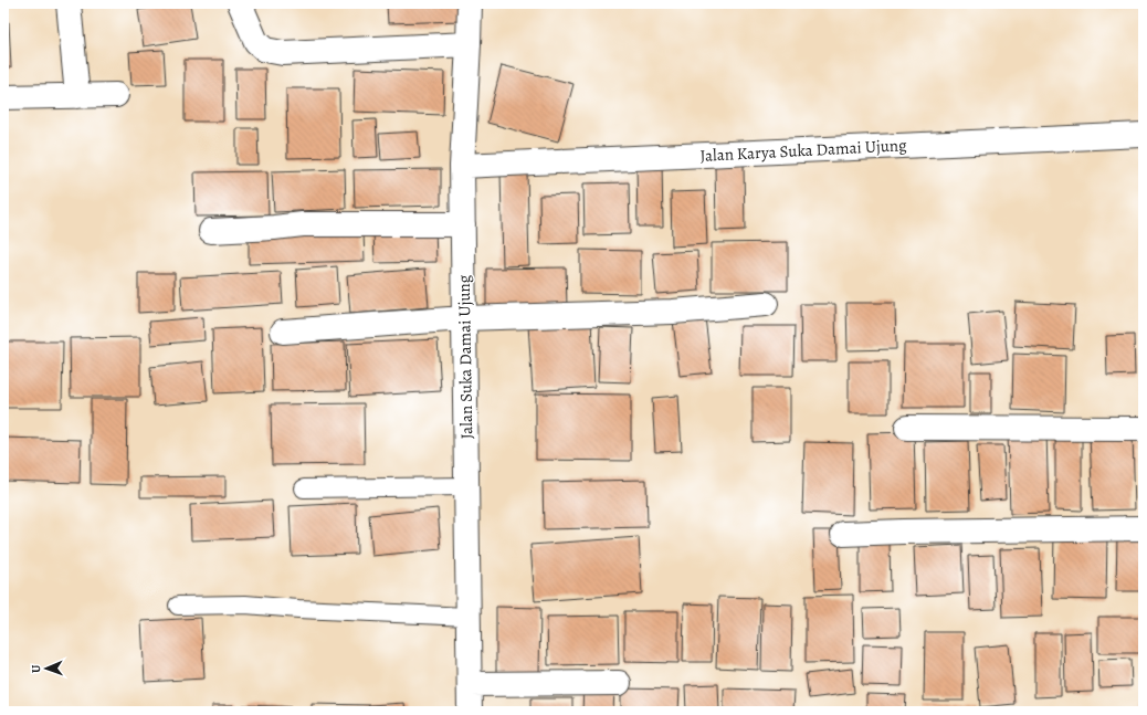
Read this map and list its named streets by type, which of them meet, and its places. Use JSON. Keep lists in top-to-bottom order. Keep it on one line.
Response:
{"streets":{"street":["Jalan Karya Suka Damai Ujung","Jalan Suka Damai Ujung"]},"crossings":[["Jalan Karya Suka Damai Ujung","Jalan Suka Damai Ujung"]],"north":"left"}
